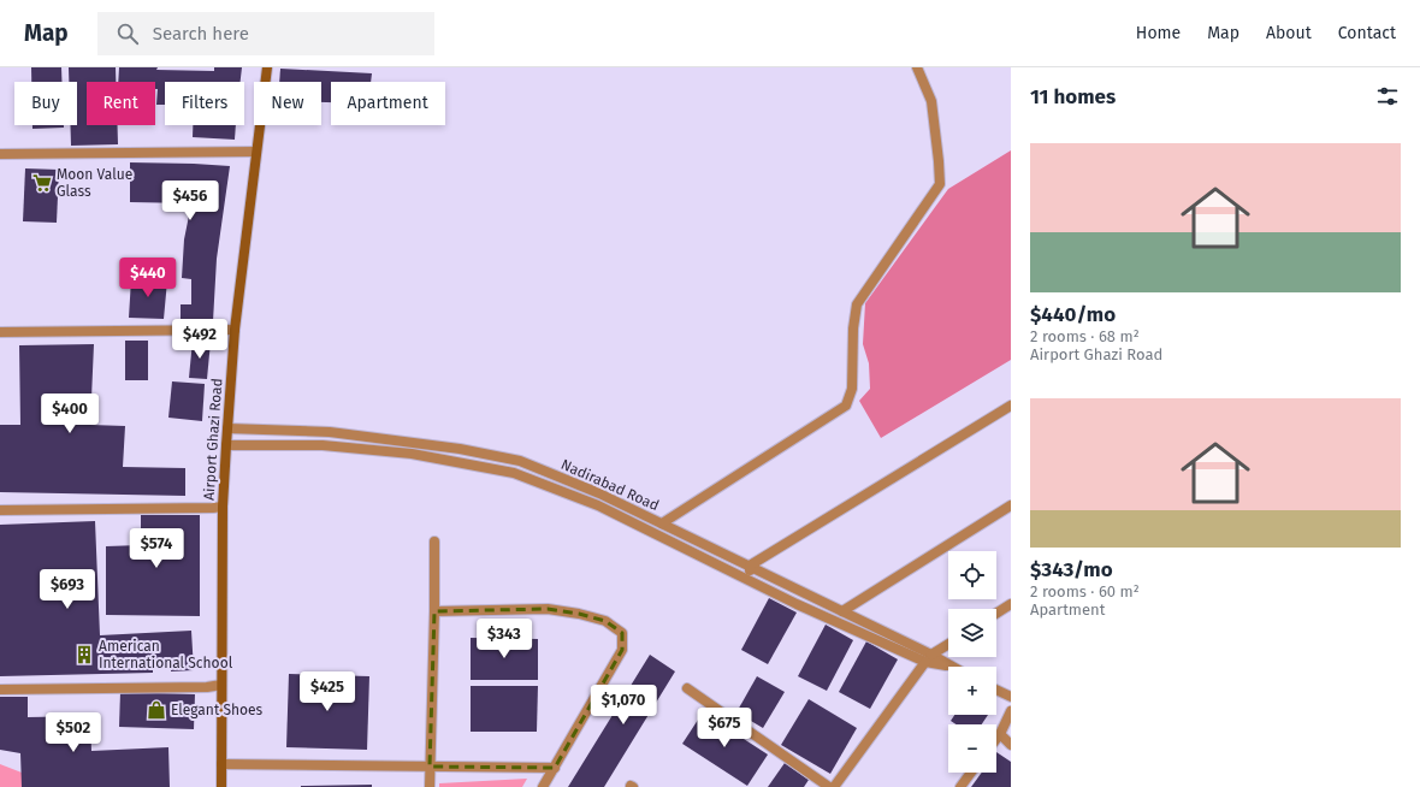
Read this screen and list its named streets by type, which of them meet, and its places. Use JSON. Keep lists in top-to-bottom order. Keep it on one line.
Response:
{"streets":{"main road":["Airport Ghazi Road"],"street":["Nadirabad Road"]},"crossings":[["Airport Ghazi Road","Nadirabad Road"]],"places":{"supermarket":["Moon Value Glass"],"building":["American International School"],"shop":["Elegant Shoes"]},"page":{"header":"Map","search":"Search here","nav":["Home","Map","About","Contact"],"heading":"11 homes","chip":["Buy","Rent","Filters","New","Apartment"],"list":[{"name":"$440/mo","note":"2 rooms · 68 m² · Airport Ghazi Road"},{"name":"$343/mo","note":"2 rooms · 60 m² · Apartment"}],"price":["$456","$440","$492","$400","$574","$693","$343","$425","$1,070","$675","$502"],"map_buttons":["+","−"]}}
